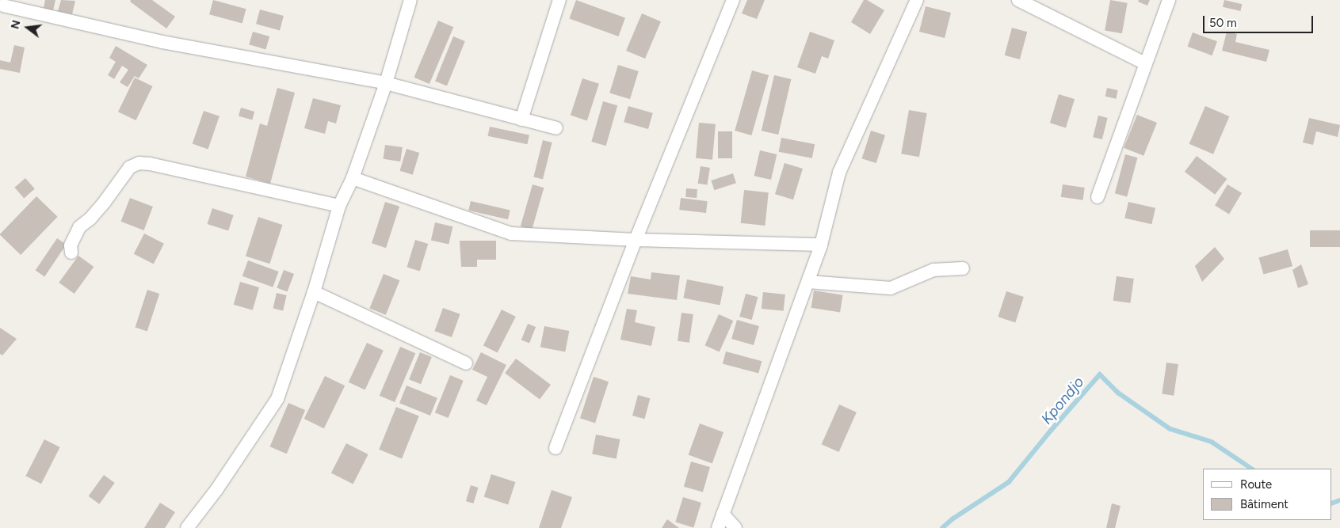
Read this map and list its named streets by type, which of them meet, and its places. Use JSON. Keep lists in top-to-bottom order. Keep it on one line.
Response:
{"water":["Kpondjo"],"legend":["Route","Bâtiment"],"scale_bar":"50 m","north":"left"}
